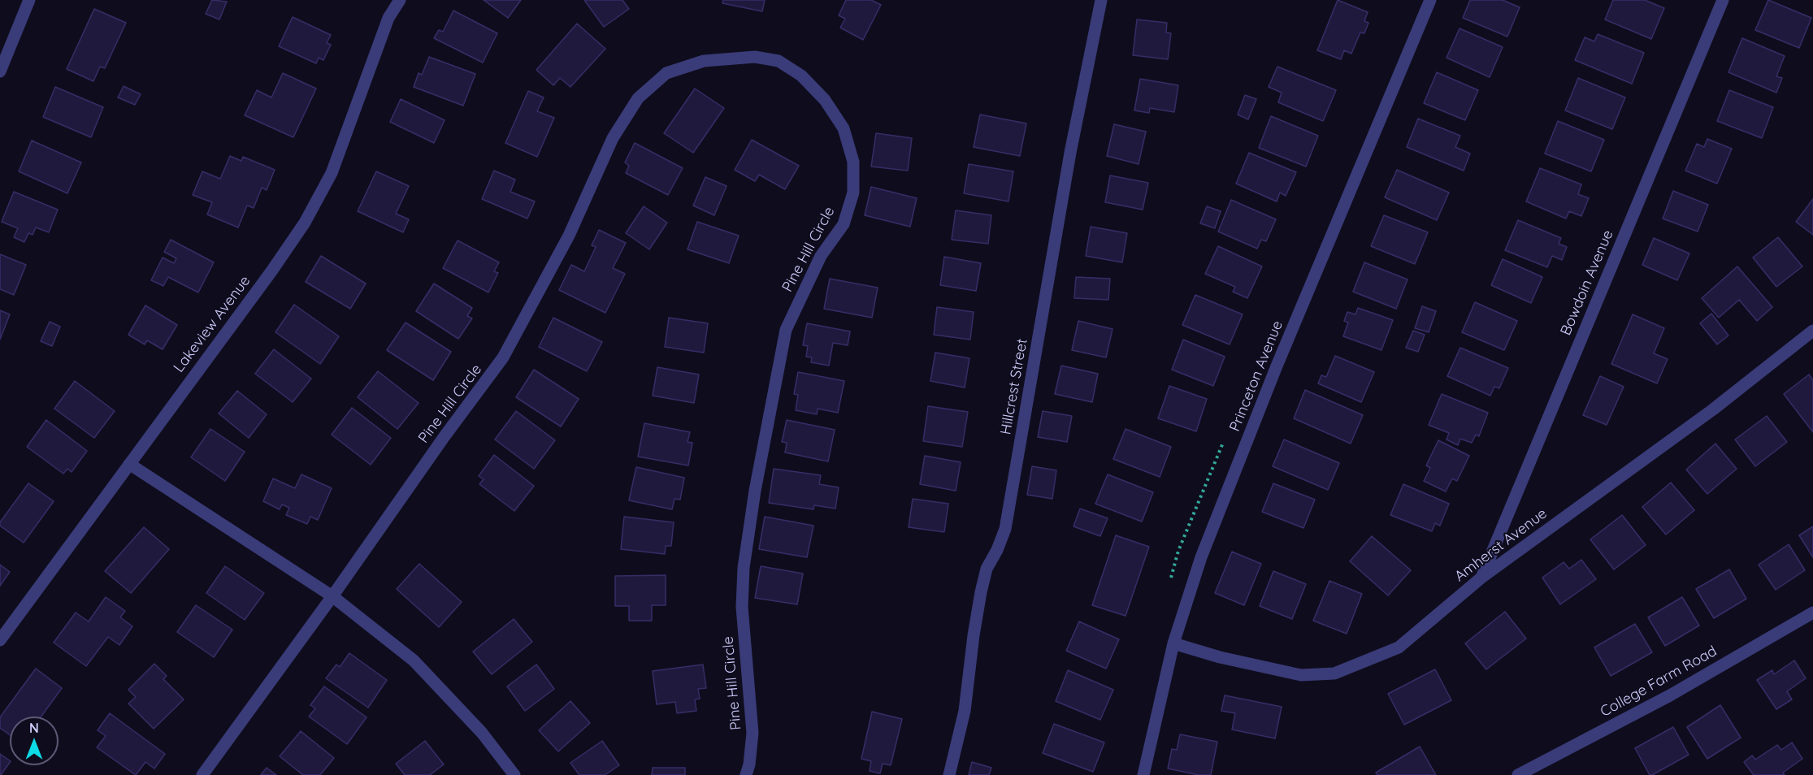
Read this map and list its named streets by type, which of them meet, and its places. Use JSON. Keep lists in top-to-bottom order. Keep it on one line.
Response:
{"streets":{"street":["Pine Hill Circle","Bowdoin Avenue","Lakeview Avenue","Princeton Avenue","Hillcrest Street","Amherst Avenue","College Farm Road"]},"crossings":[["Bowdoin Avenue","Amherst Avenue"],["Princeton Avenue","Amherst Avenue"]],"north":"top"}
